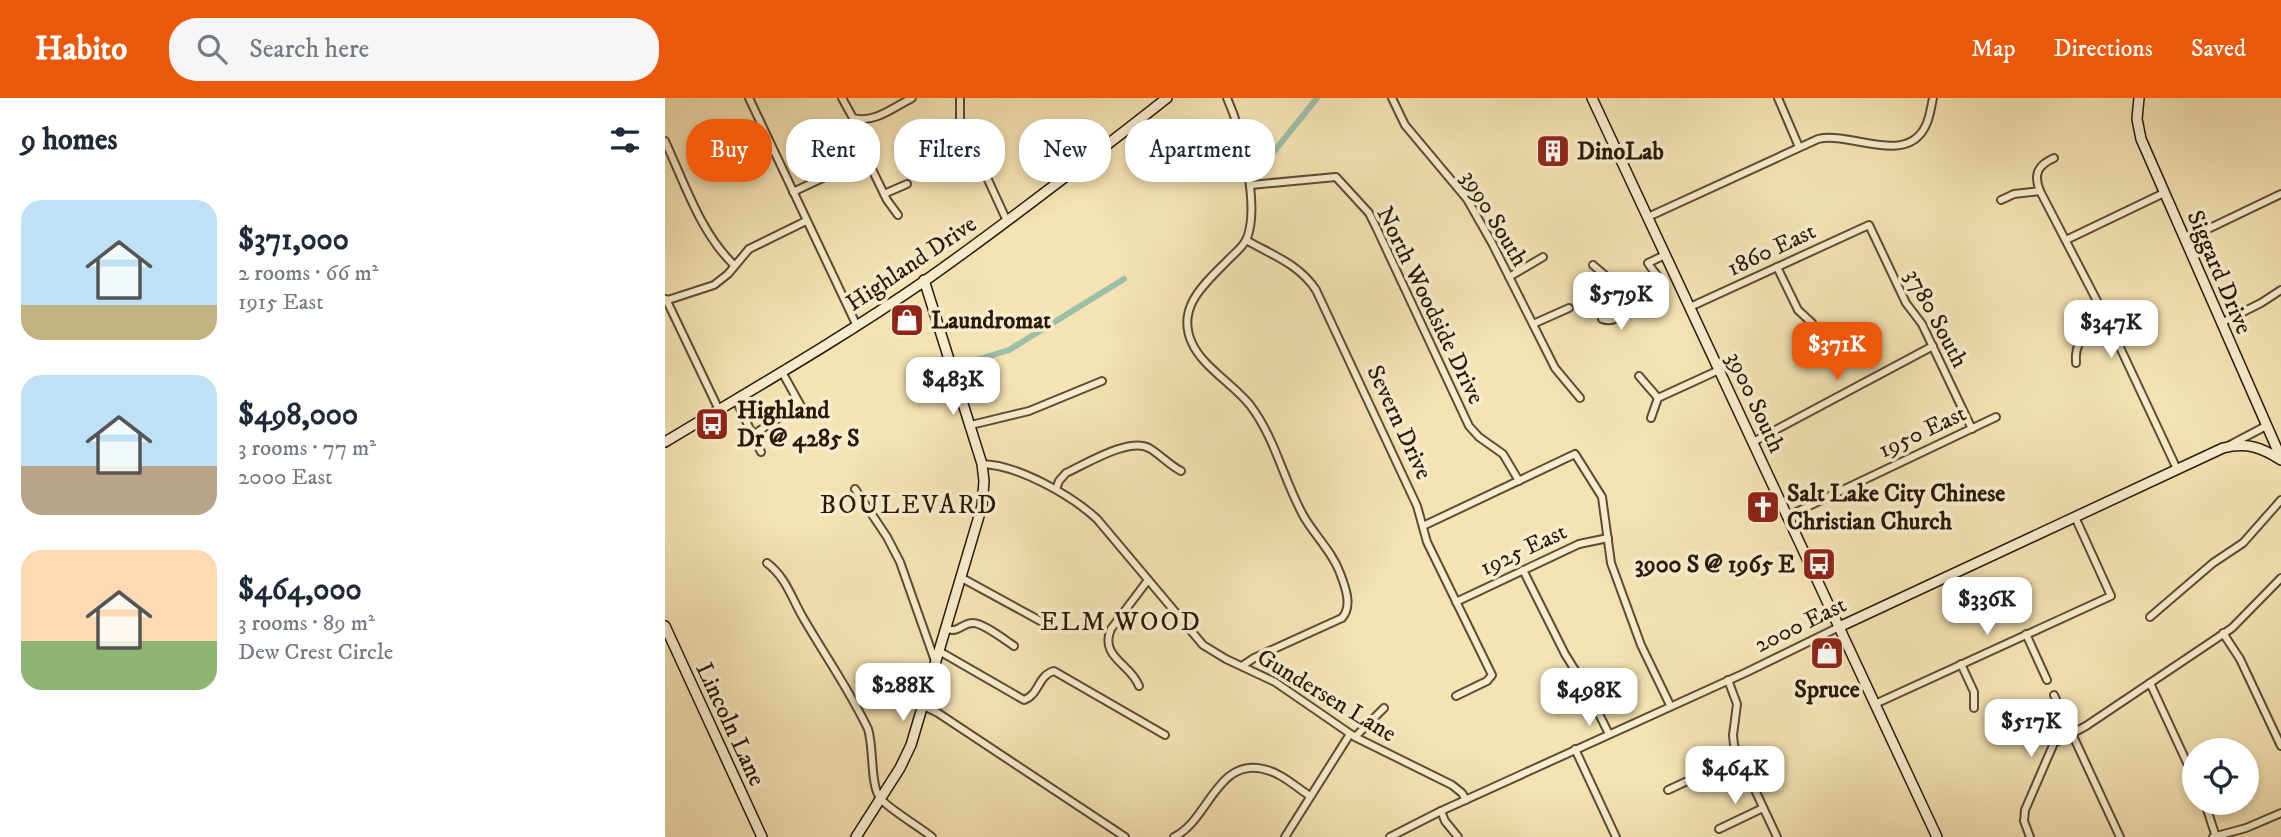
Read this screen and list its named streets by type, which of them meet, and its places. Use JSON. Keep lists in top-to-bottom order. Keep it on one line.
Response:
{"streets":{"street":["3990 South","1860 East","Highland Drive","Siggard Drive","North Woodside Drive","3780 South","3900 South","Severn Drive","1950 East","1925 East","2000 East","Gundersen Lane","Lincoln Lane"]},"crossings":[["1860 East","3780 South"],["1860 East","3900 South"],["Siggard Drive","2000 East"],["3780 South","1950 East"],["3900 South","1950 East"],["3900 South","2000 East"],["Severn Drive","1925 East"],["2000 East","Gundersen Lane"]],"districts":["BOULEVARD","ELM WOOD"],"places":{"building":["DinoLab"],"shop":["Laundromat","Spruce"],"bus stop":["Highland Dr @ 4285 S","3900 S @ 1965 E"],"church":["Salt Lake City Chinese Christian Church"]},"page":{"header":"Habito","search":"Search here","nav":["Map","Directions","Saved"],"heading":"9 homes","chip":["Buy","Rent","Filters","New","Apartment"],"list":[{"name":"$371,000","note":"2 rooms · 66 m² · 1915 East"},{"name":"$498,000","note":"3 rooms · 77 m² · 2000 East"},{"name":"$464,000","note":"3 rooms · 89 m² · Dew Crest Circle"}],"price":["$579K","$347K","$371K","$483K","$336K","$288K","$498K","$517K","$464K"]}}
